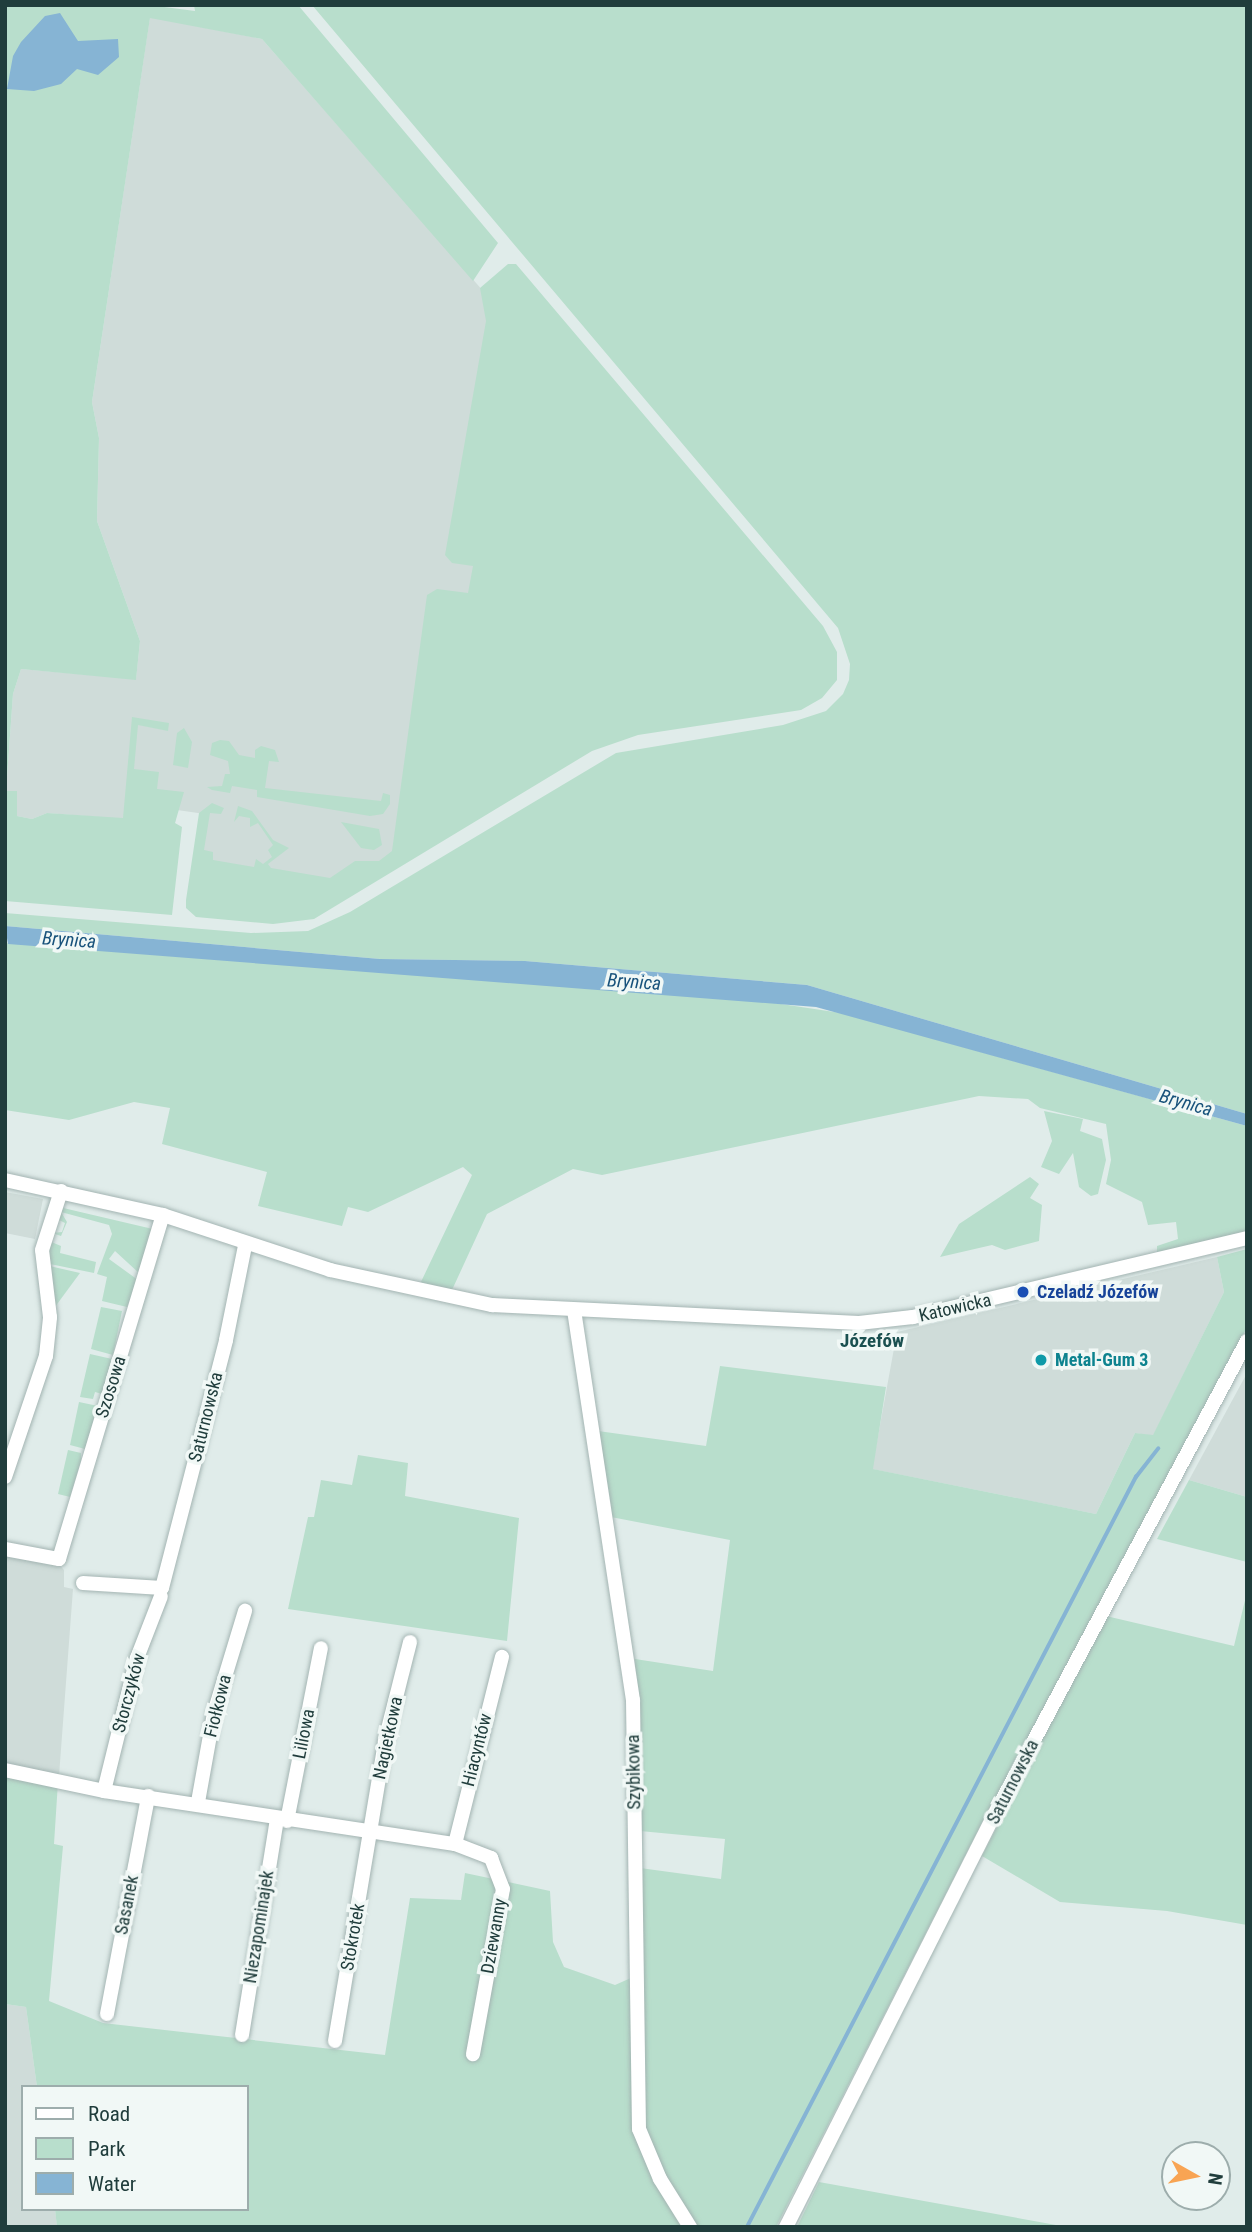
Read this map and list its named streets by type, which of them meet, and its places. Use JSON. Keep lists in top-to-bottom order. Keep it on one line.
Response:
{"streets":{"street":["Katowicka","Szosowa","Saturnowska","Storczyków","Fiołkowa","Liliowa","Nagietkowa","Hiacyntów","Szybikowa","Sasanek","Niezapominajek","Dziewanny","Stokrotek"]},"crossings":[["Katowicka","Szybikowa"],["Saturnowska","Storczyków"],["Storczyków","Dziewanny"],["Fiołkowa","Dziewanny"],["Liliowa","Niezapominajek"],["Liliowa","Dziewanny"],["Nagietkowa","Dziewanny"],["Nagietkowa","Stokrotek"],["Hiacyntów","Dziewanny"],["Sasanek","Dziewanny"],["Niezapominajek","Dziewanny"],["Dziewanny","Stokrotek"]],"districts":["Józefów"],"water":["Brynica"],"places":["Czeladź Józefów","Metal-Gum 3"],"legend":["Road","Park","Water"],"north":"right"}
